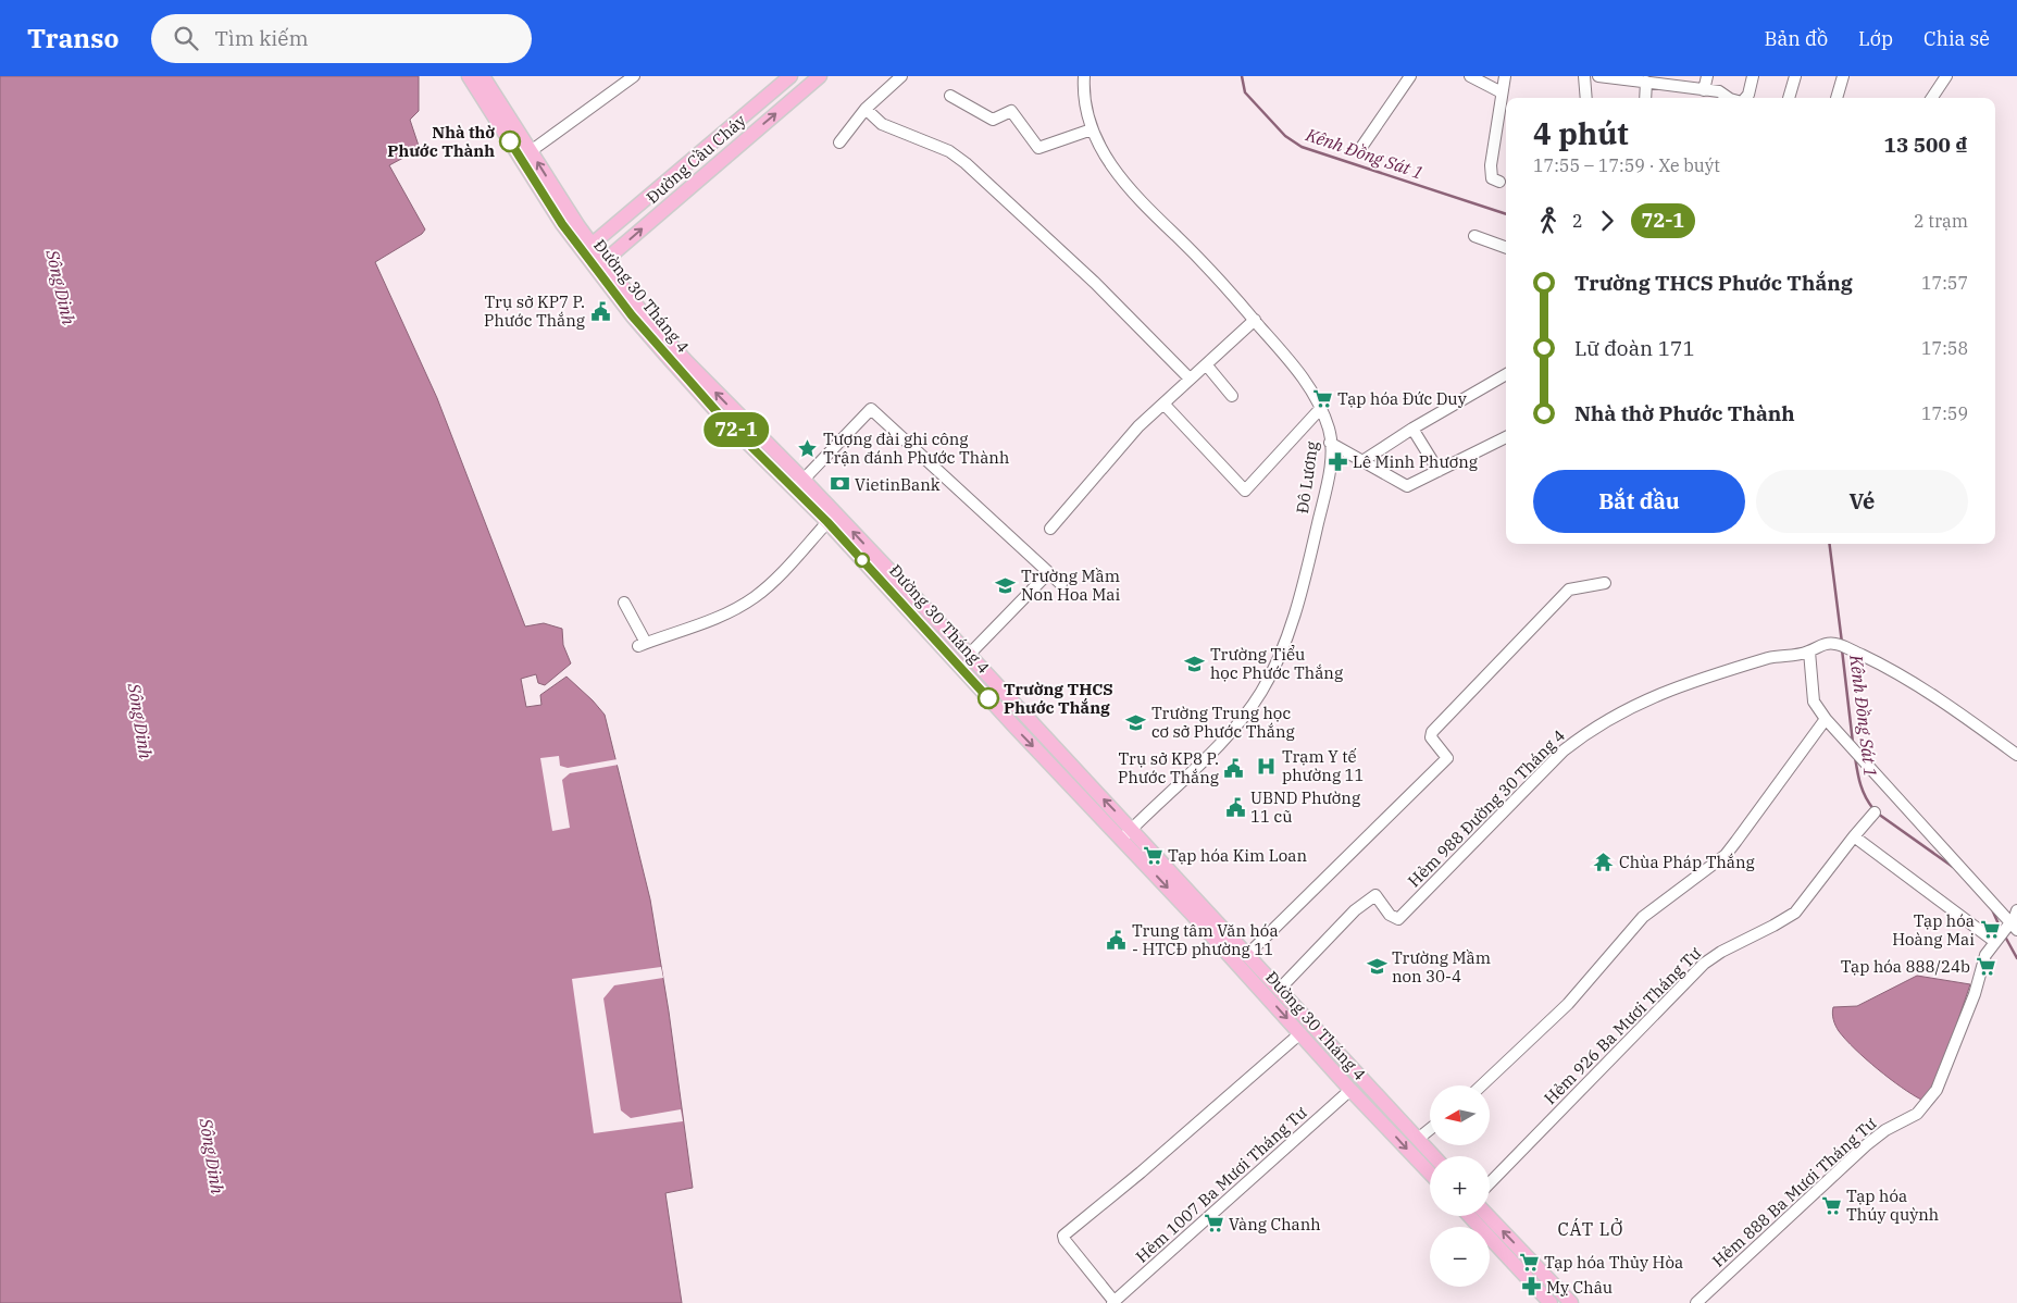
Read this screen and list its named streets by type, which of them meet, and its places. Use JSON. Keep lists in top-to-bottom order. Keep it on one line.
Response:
{"streets":{"main road":["Đường Cầu Cháy","Đường 30 Tháng 4"],"street":["Đô Lương","Hẻm 988 Đường 30 Tháng 4","Hẻm 926 Ba Mươi Tháng Tư","Hẻm 1007 Ba Mươi Tháng Tư","Hẻm 888 Ba Mươi Tháng Tư"]},"crossings":[["Đường Cầu Cháy","Đường 30 Tháng 4"],["Đường 30 Tháng 4","Đô Lương"],["Đường 30 Tháng 4","Hẻm 988 Đường 30 Tháng 4"],["Đường 30 Tháng 4","Hẻm 1007 Ba Mươi Tháng Tư"]],"districts":["CÁT LỞ"],"water":["Kênh Đồng Sát 1","Sông Dinh"],"places":{"other":["Nhà thờ Phước Thành","Trường THCS Phước Thắng"],"public building":["Trụ sở KP7 P. Phước Thắng","Trụ sở KP8 P. Phước Thắng","UBND Phường 11 cũ","Trung tâm Văn hóa - HTCĐ phường 11"],"supermarket":["Tạp hóa Đức Duy","Tạp hóa Kim Loan","Tạp hóa Hoàng Mai","Tạp hóa 888/24b","Tạp hóa Thúy quỳnh","Vàng Chanh","Tạp hóa Thủy Hòa"],"place":["Tượng đài ghi công Trận đánh Phước Thành"],"pharmacy":["Lê Minh Phương","Mỵ Châu"],"bank":["VietinBank"],"school or university":["Trường Mầm Non Hoa Mai","Trường Tiểu học Phước Thắng","Trường Trung học cơ sở Phước Thắng","Trường Mầm non 30-4"],"hospital":["Trạm Y tế phường 11"],"temple":["Chùa Pháp Thắng"]},"lines":["bus line 72-1"],"north":"left","page":{"header":"Transo","search":"Tìm kiếm","nav":["Bản đồ","Lớp","Chia sẻ"],"on_map":"72-1","heading":["4 phút","17:55 – 17:59 · Xe buýt","13 500 ₫"],"legs":["2","72-1","2 trạm"],"list":[{"name":"Trường THCS Phước Thắng","value":"17:57"},{"name":"Lữ đoàn 171","value":"17:58"},{"name":"Nhà thờ Phước Thành","value":"17:59"}],"buttons":["Bắt đầu","Vé"],"map_buttons":["+","−"]}}
